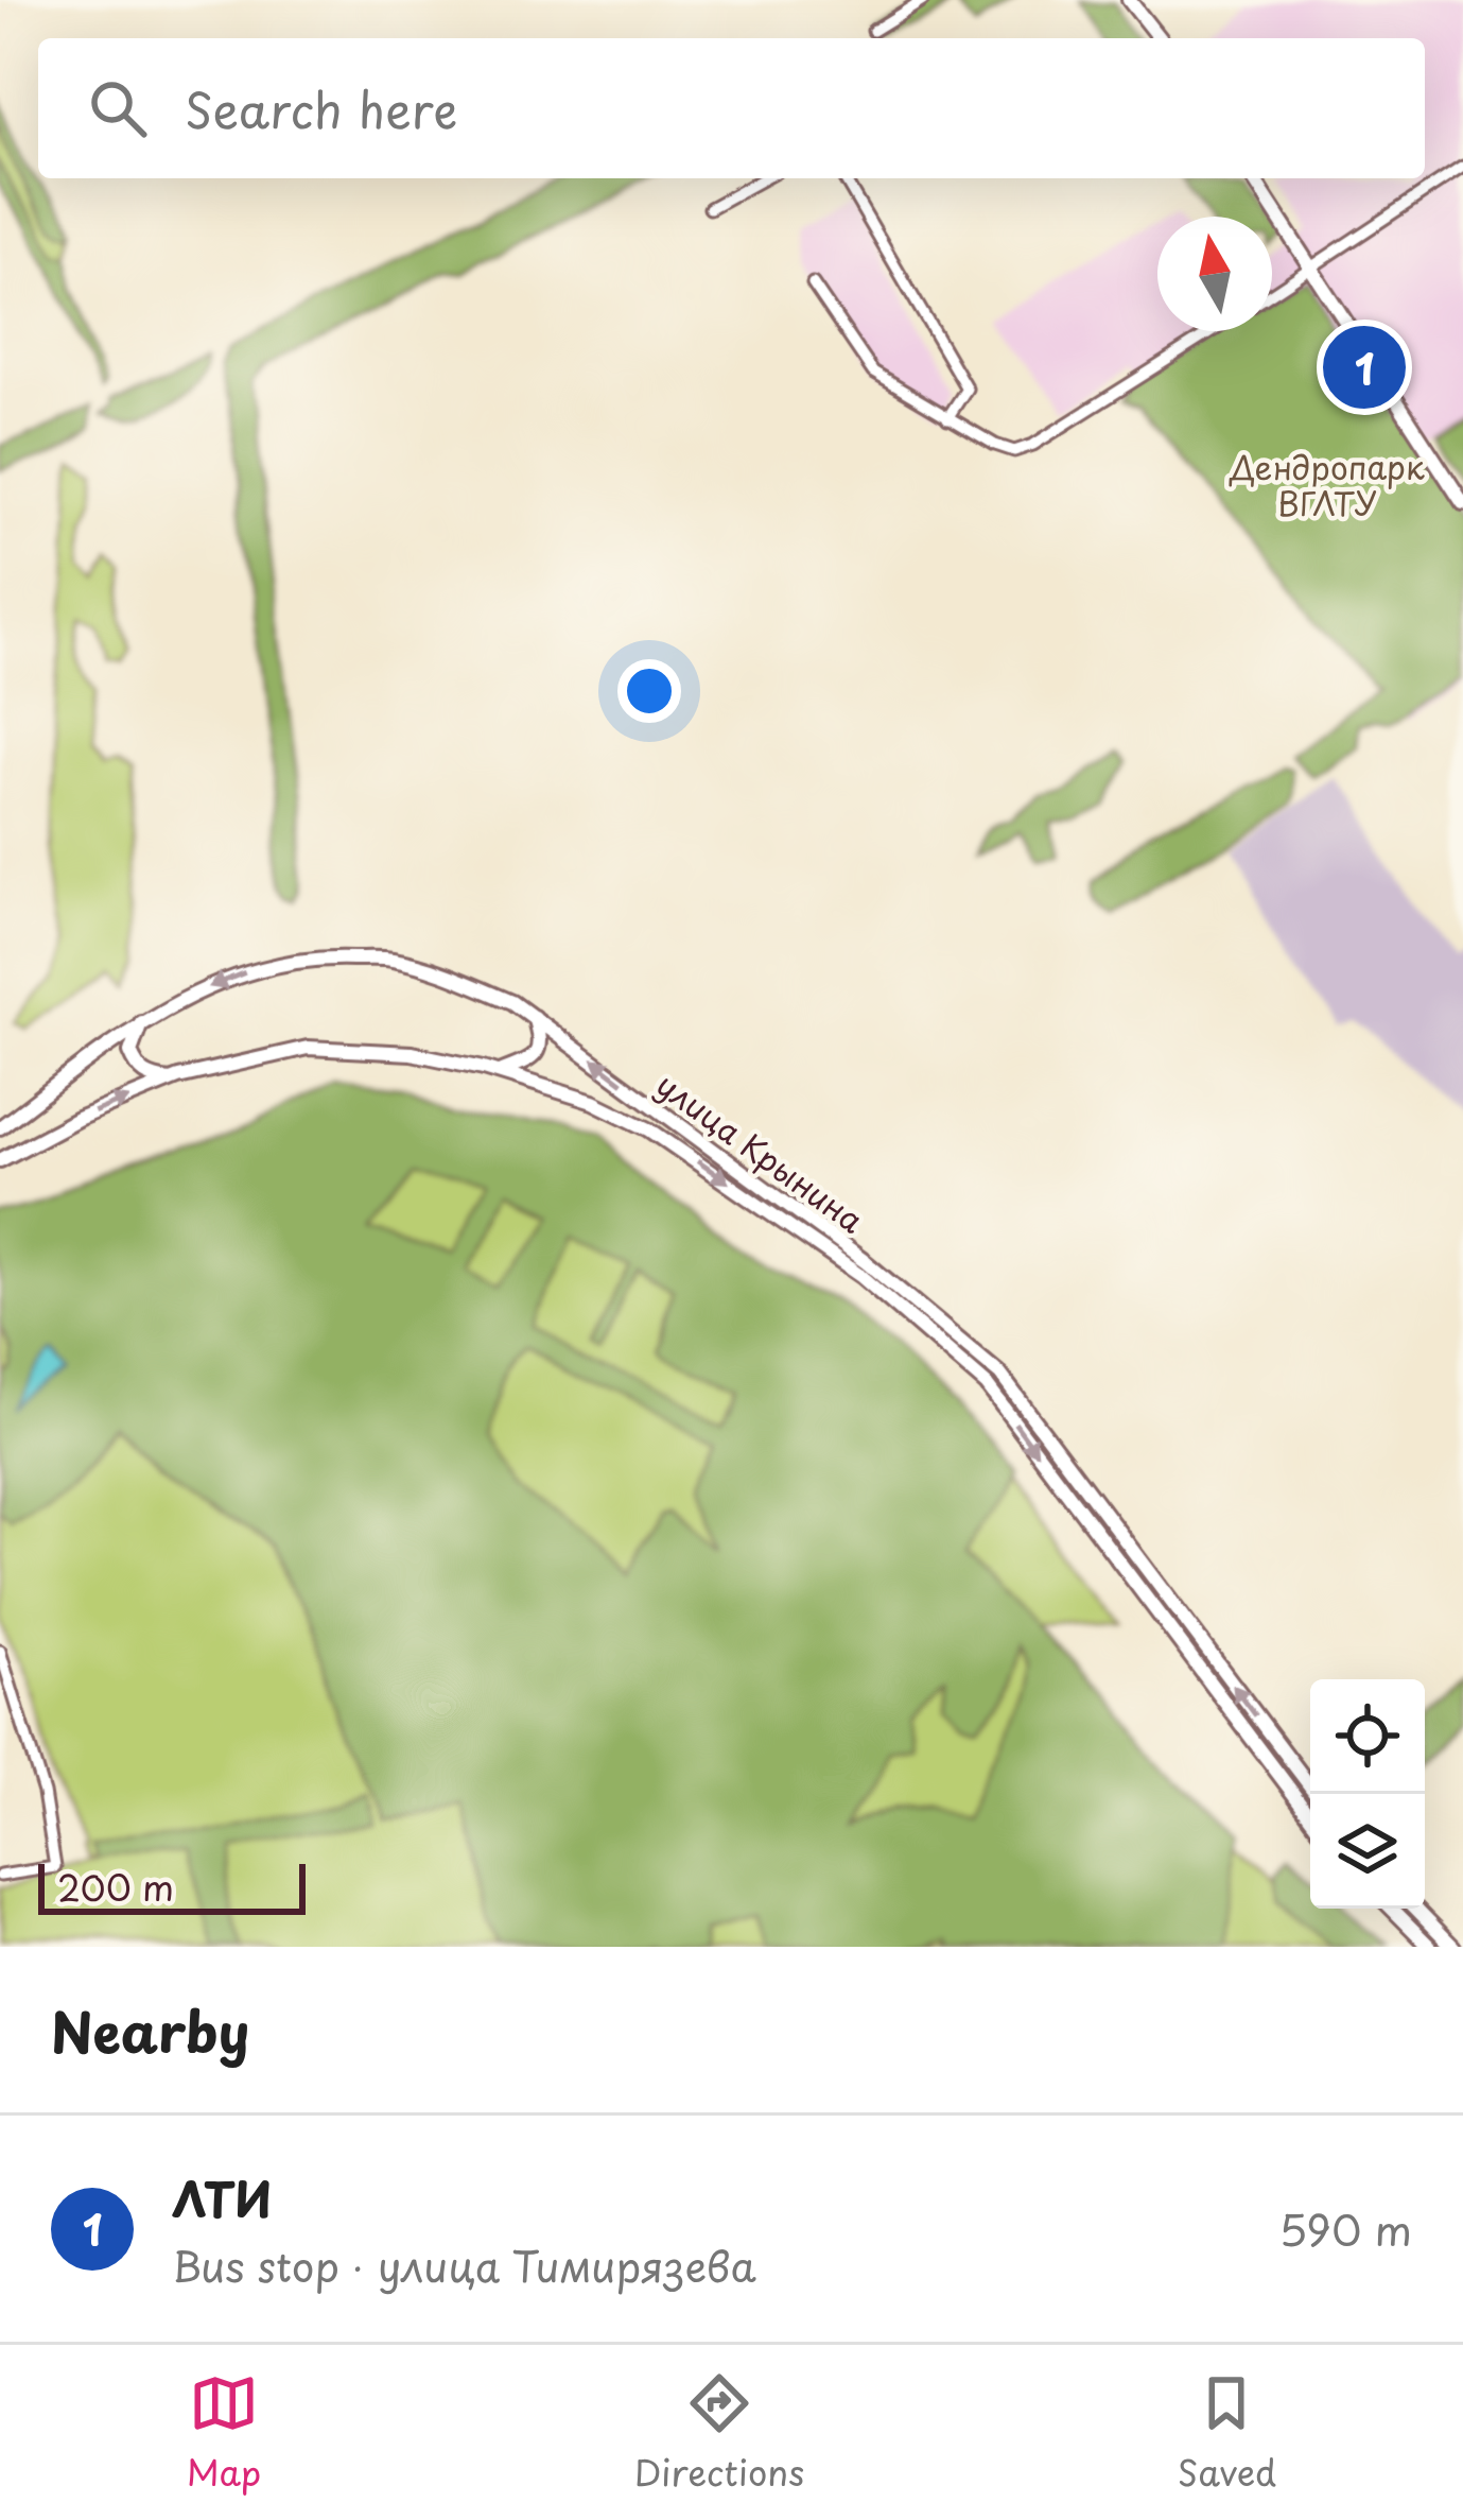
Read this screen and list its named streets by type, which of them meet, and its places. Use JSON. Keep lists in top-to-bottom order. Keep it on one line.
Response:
{"streets":{"main road":["улица Крынина"]},"parks":["Дендропарк ВГЛТУ"],"scale_bar":"200 m","north":"top","page":{"search":"Search here","pins":"1","scale":"200 m","heading":"Nearby","list":[{"mark":"1","name":"ЛТИ","note":"Bus stop · улица Тимирязева","value":"590 m"}],"nav":["Map","Directions","Saved"]}}
